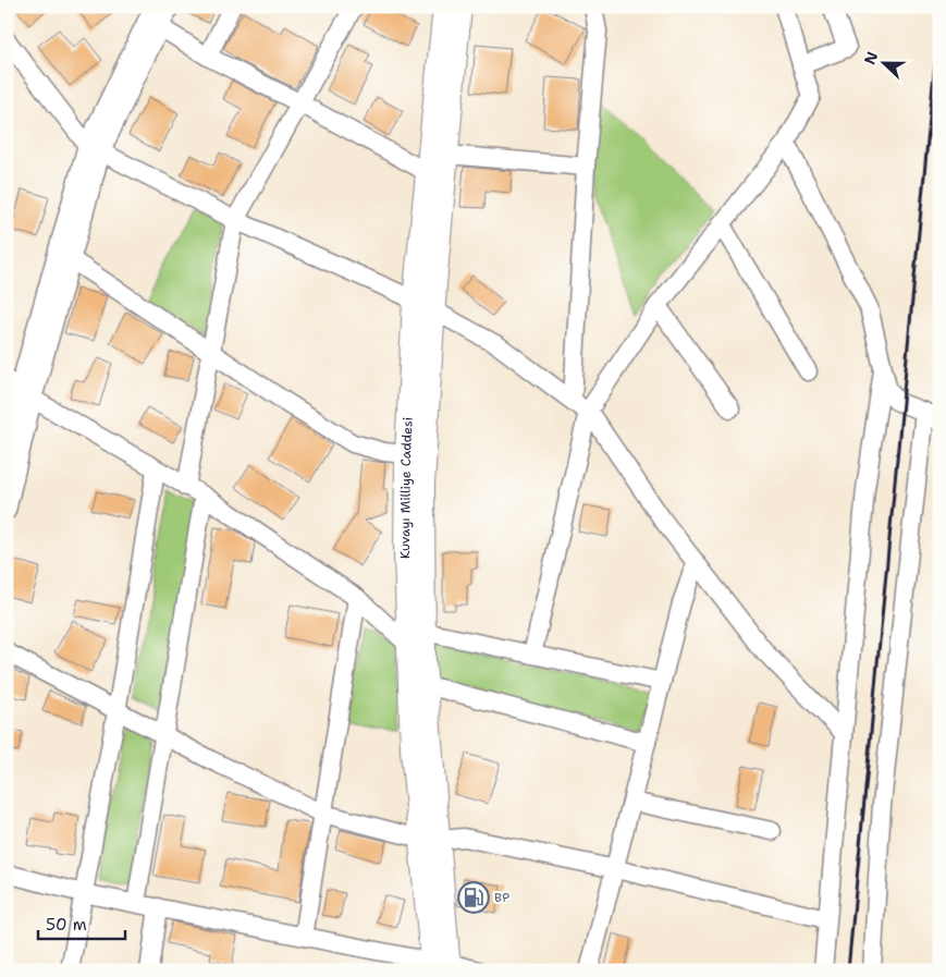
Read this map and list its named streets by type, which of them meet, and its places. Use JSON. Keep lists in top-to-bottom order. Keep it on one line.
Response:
{"streets":{"main road":["Kuvayı Milliye Caddesi"]},"places":{"fuel station":["BP"]},"scale_bar":"50 m","north":"left"}
